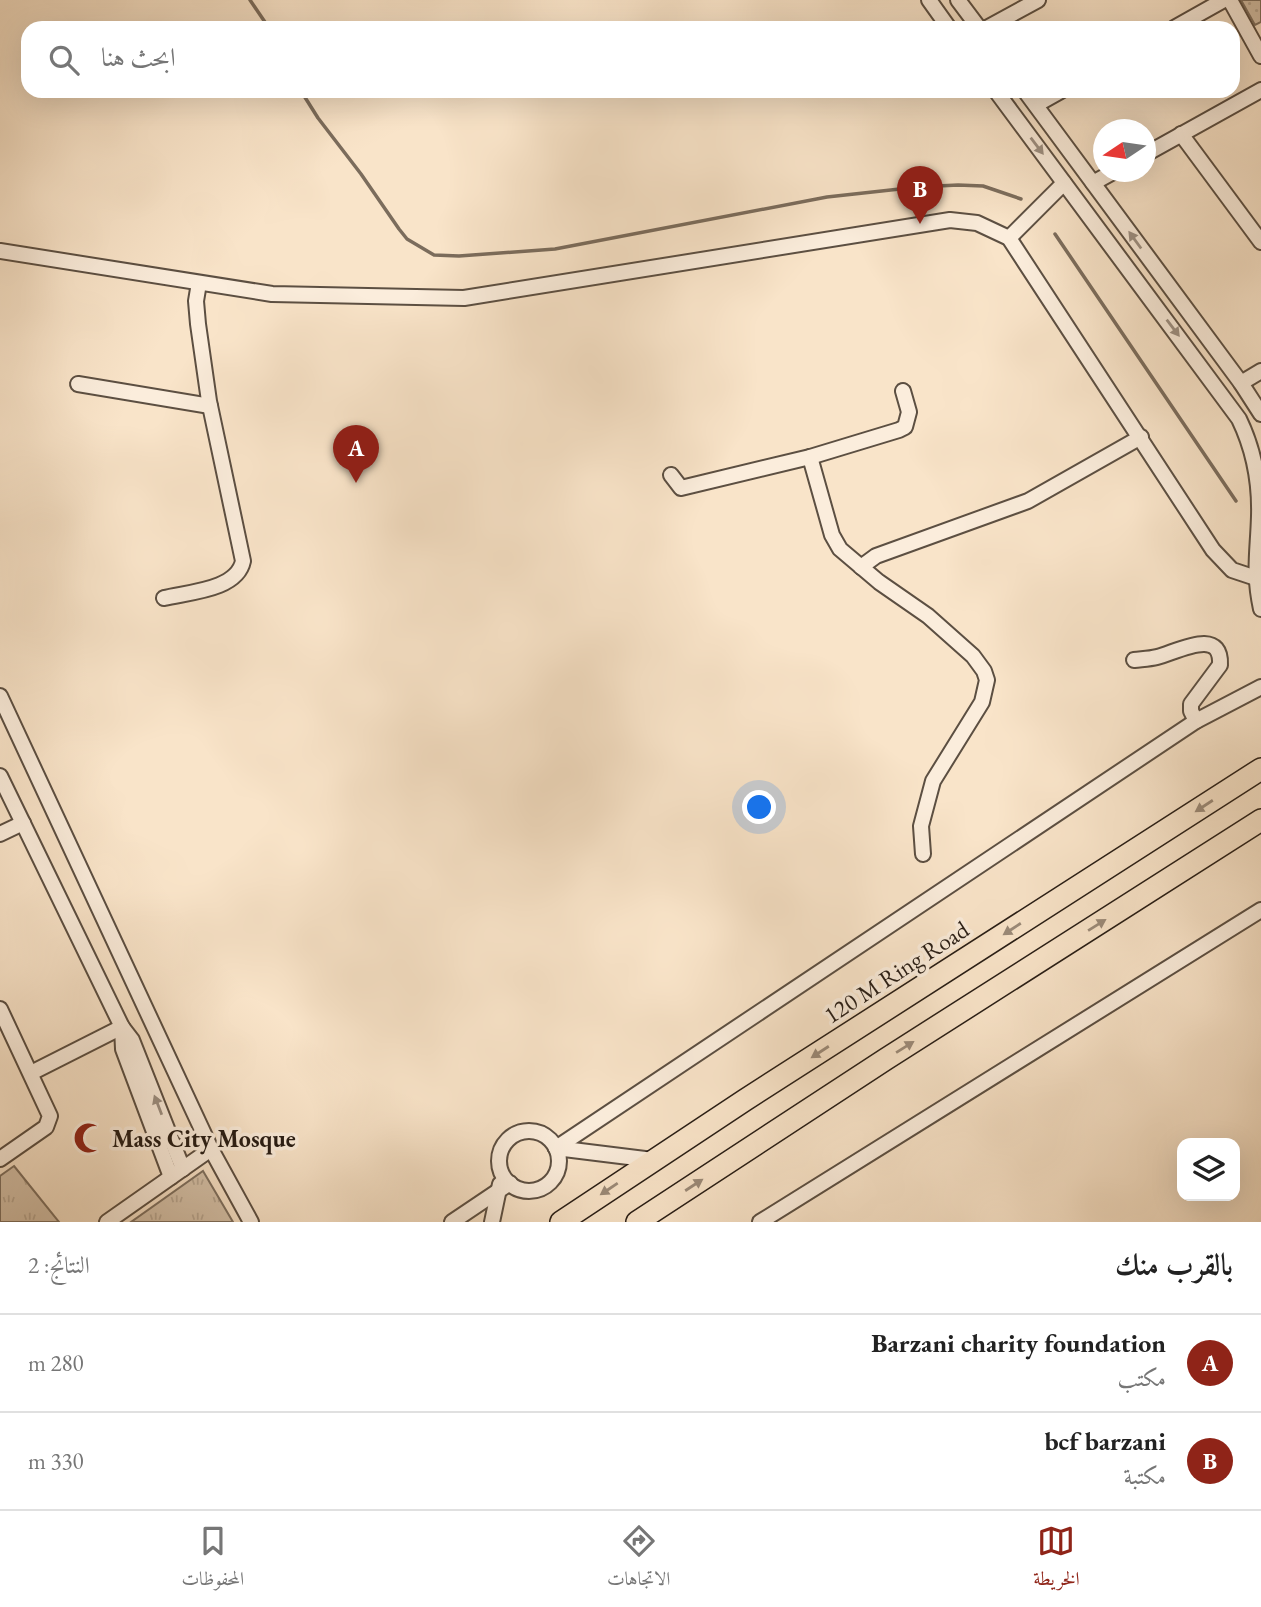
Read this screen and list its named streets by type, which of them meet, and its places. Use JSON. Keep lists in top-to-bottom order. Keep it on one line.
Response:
{"streets":{"highway":["120 M Ring Road"]},"places":{"mosque":["Mass City Mosque"]},"north":"left","page":{"search":"ابحث هنا","pins":["B","A"],"heading":["بالقرب منك","النتائج: 2"],"list":[{"mark":"A","name":"Barzani charity foundation","note":"مكتب","value":"280 m"},{"mark":"B","name":"bcf barzani","note":"مكتبة","value":"330 m"}],"nav":["الخريطة","الاتجاهات","المحفوظات"]}}
